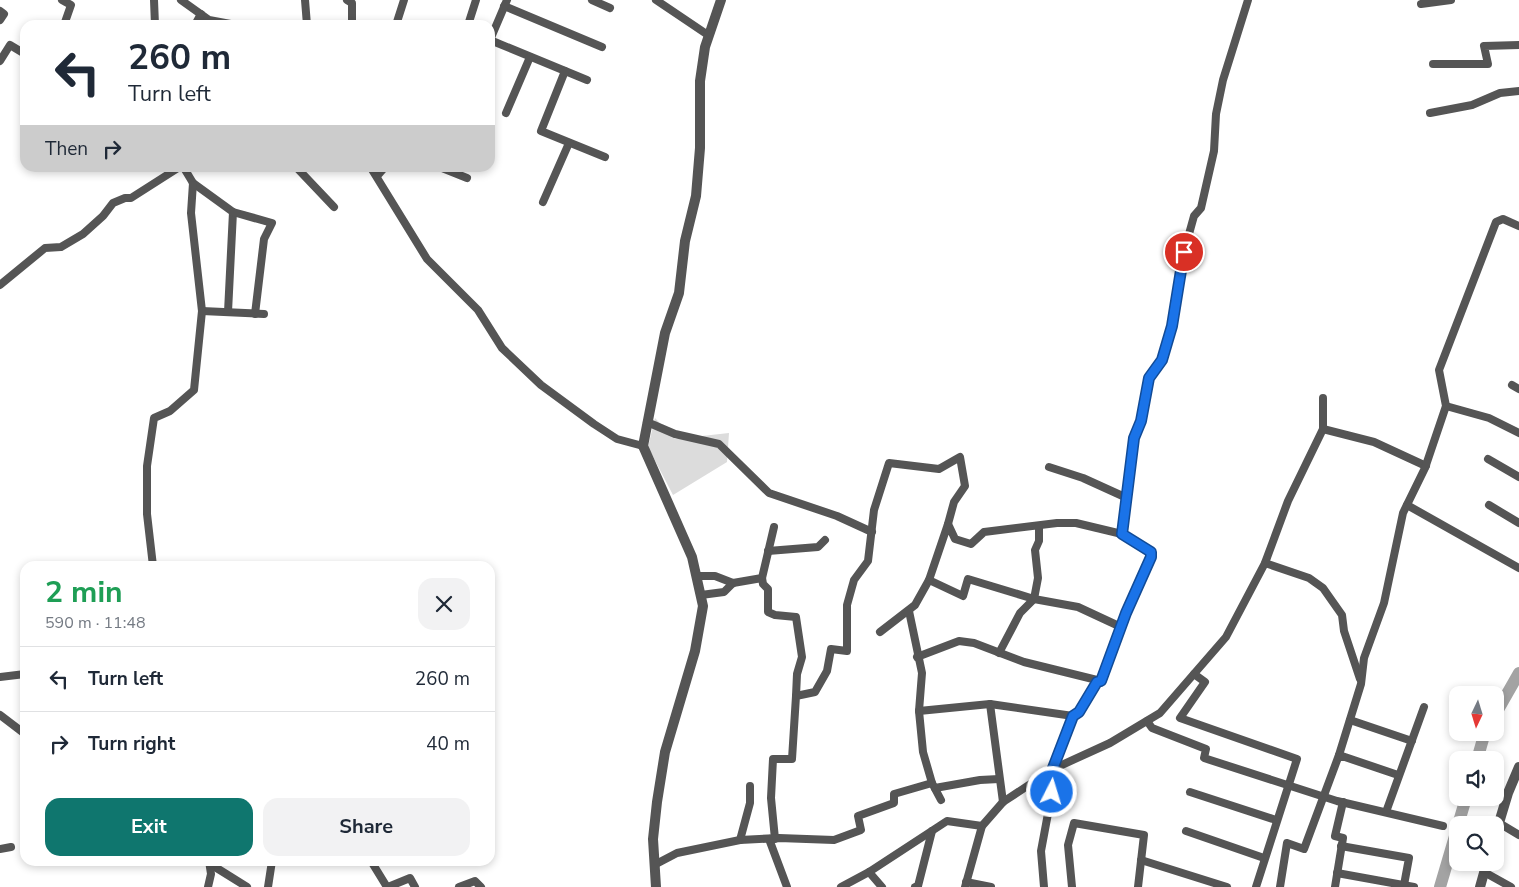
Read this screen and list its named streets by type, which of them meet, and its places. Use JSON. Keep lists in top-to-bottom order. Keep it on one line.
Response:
{"north":"bottom","page":{"turn":["260 m","Turn left"],"then":"Then","heading":["2 min","590 m · 11:48"],"list":[{"name":"Turn left","value":"260 m"},{"name":"Turn right","value":"40 m"}],"buttons":["Exit","Share"]}}
